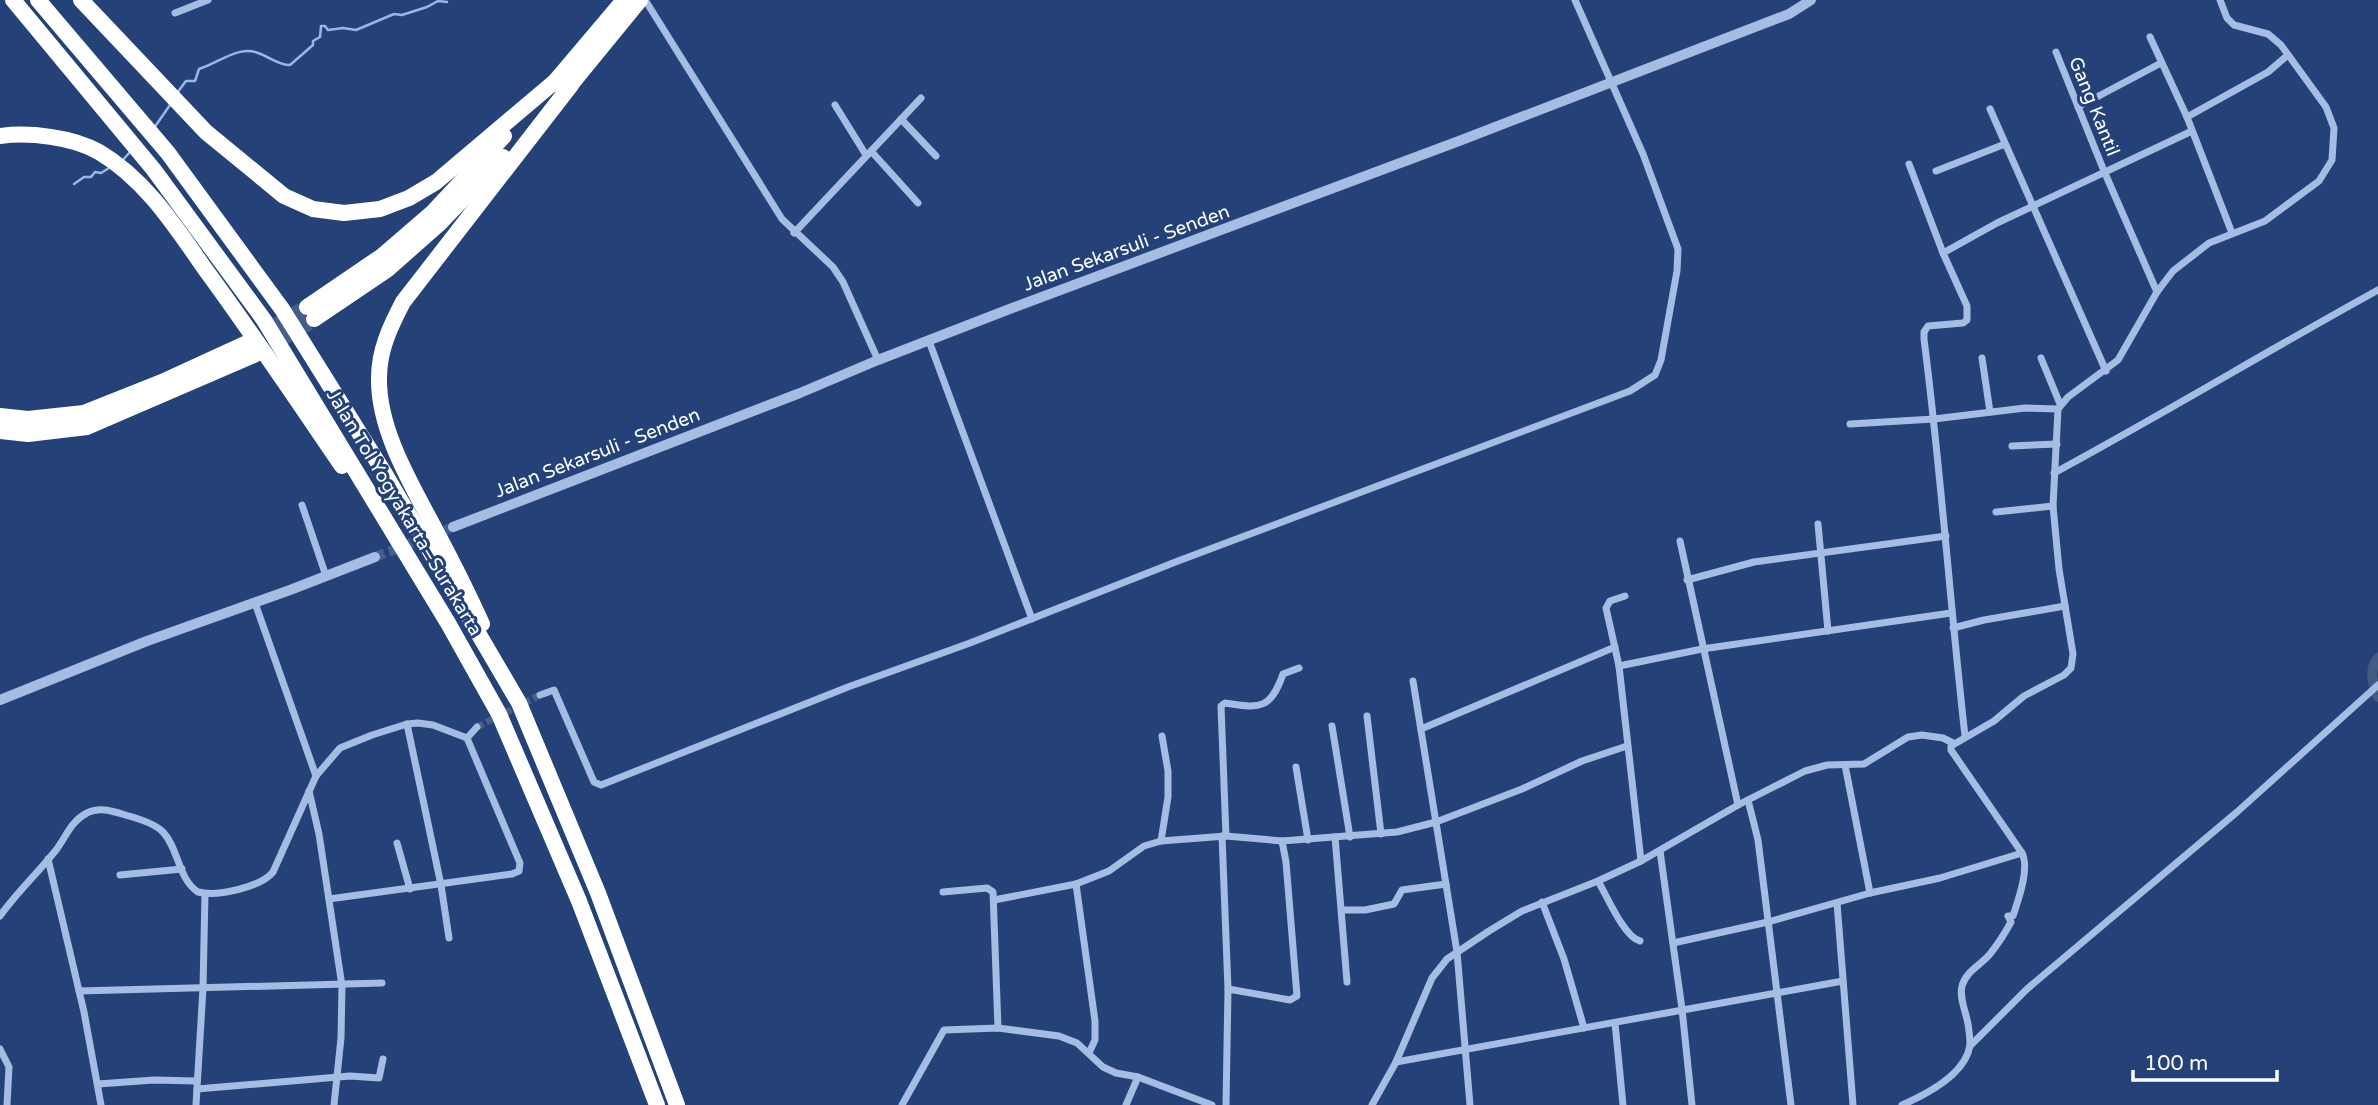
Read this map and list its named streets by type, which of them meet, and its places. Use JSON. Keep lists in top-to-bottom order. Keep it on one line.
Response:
{"streets":{"highway":["Jalan Tol Yogyakarta–Surakarta"],"street":["Gang Kantil","Jalan Sekarsuli - Senden"]},"scale_bar":"100 m"}
